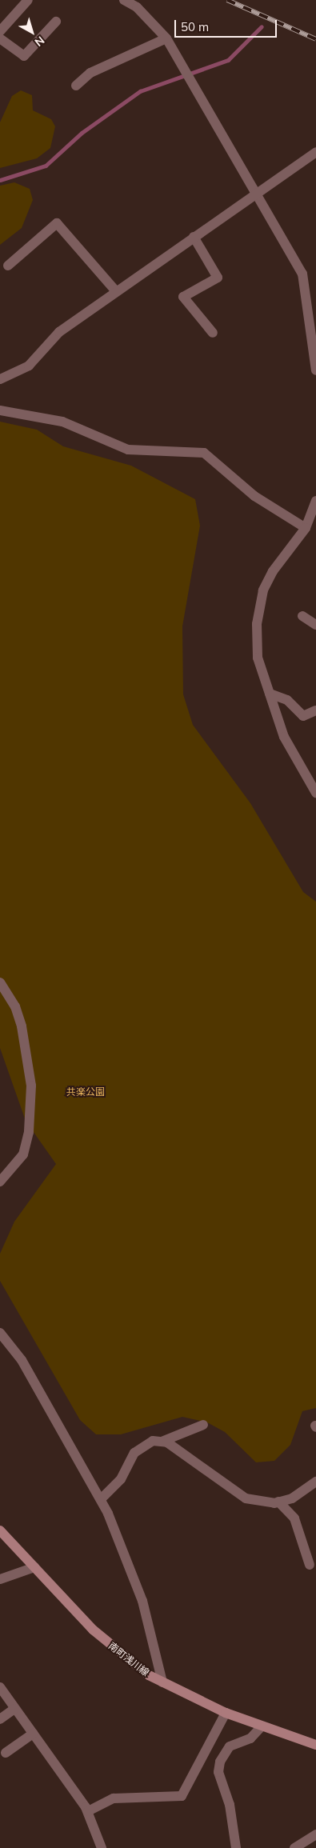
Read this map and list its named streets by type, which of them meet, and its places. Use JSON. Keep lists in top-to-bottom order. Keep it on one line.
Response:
{"streets":{"street":["南町浅川線"]},"parks":["共楽公園"],"scale_bar":"50 m","north":"bottom right"}
